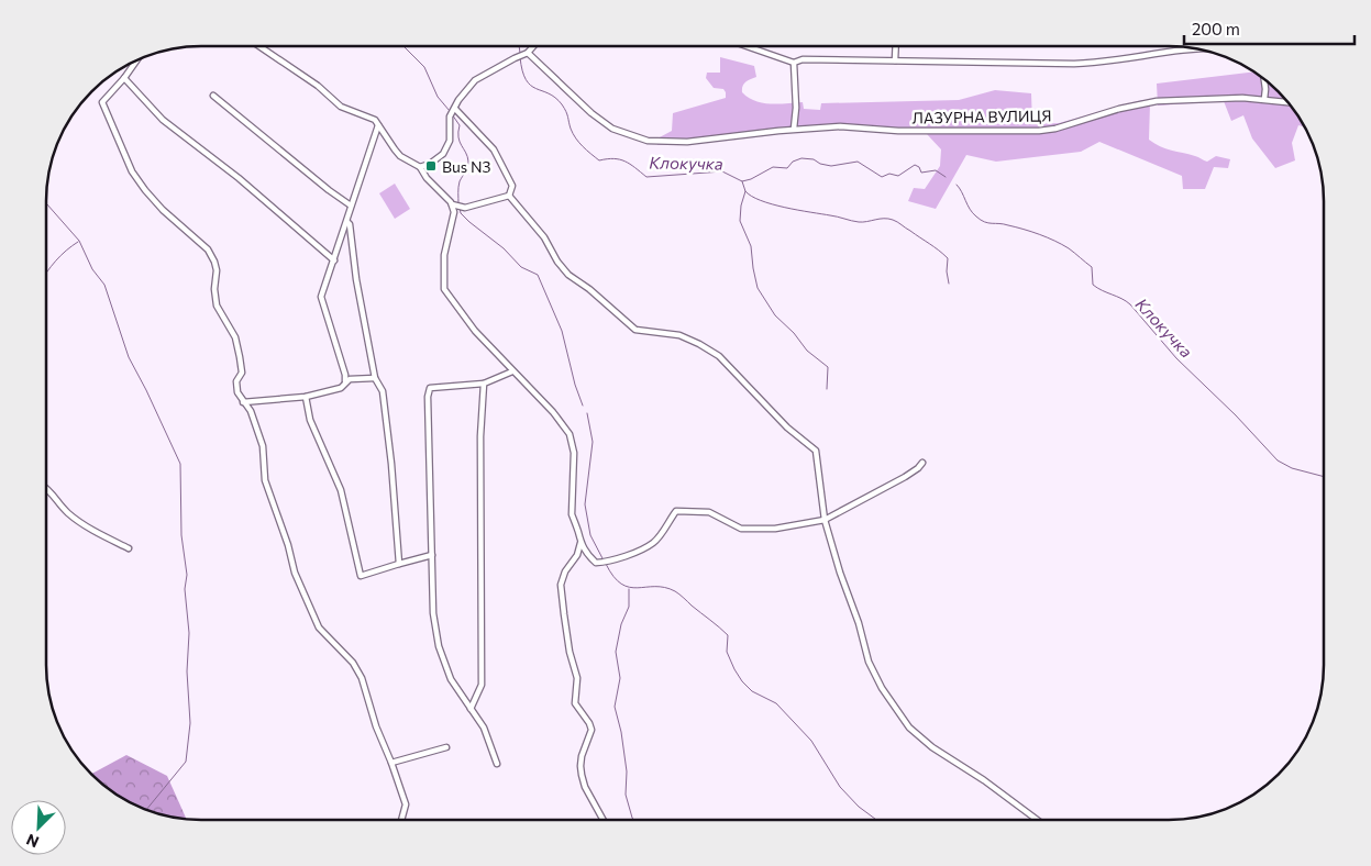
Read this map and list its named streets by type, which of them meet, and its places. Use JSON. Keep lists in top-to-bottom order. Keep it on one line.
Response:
{"streets":{"street":["ЛАЗУРНА ВУЛИЦЯ"]},"water":["Клокучка"],"places":{"transit":["Bus N3"]},"scale_bar":"200 m","north":"bottom left"}
